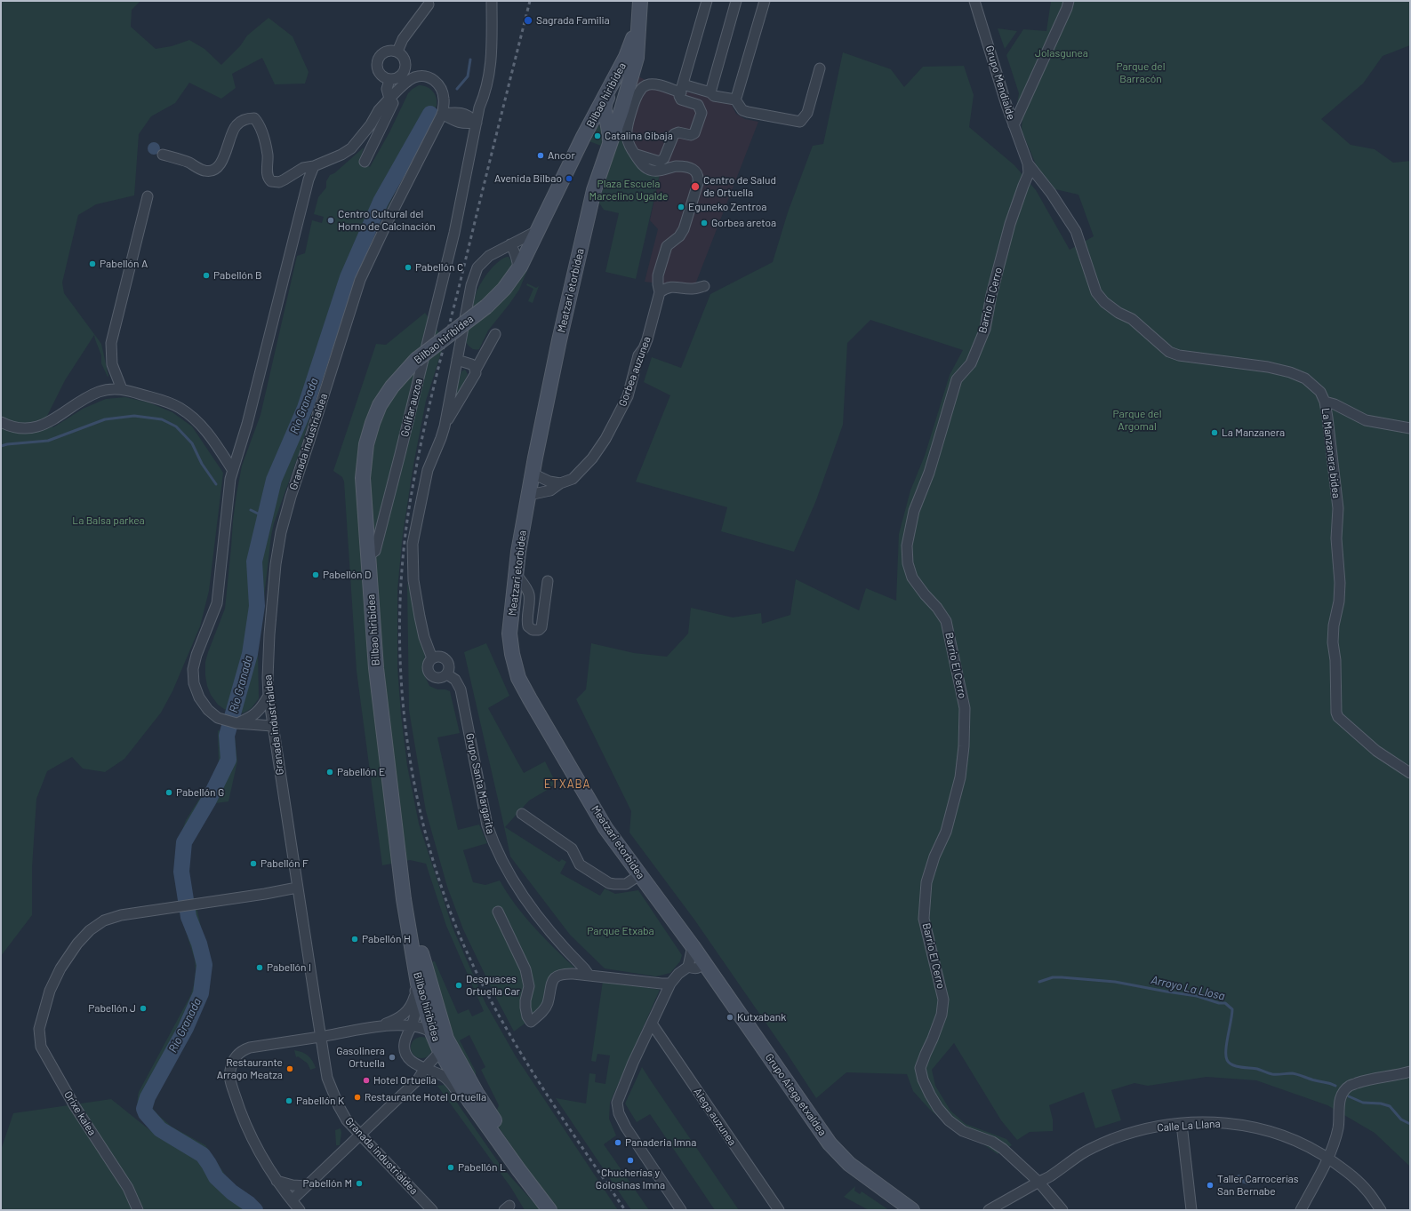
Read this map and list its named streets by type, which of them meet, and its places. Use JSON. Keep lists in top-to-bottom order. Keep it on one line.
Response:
{"streets":{"street":["Grupo Mendialde","Bilbao hiribidea","Meatzari etorbidea","Barrio El Cerro","Gorbea auzunea","Golifar auzoa","Granada industrialdea","La Manzanera bidea","Grupo Santa Margarita","Grupo Aiega etxaldea","Orixe kalea","Aiega auzunea","Calle La Llana"]},"crossings":[["Grupo Mendialde","Barrio El Cerro"],["Grupo Mendialde","La Manzanera bidea"],["Bilbao hiribidea","Meatzari etorbidea"],["Bilbao hiribidea","Golifar auzoa"],["Meatzari etorbidea","Gorbea auzunea"],["Meatzari etorbidea","Grupo Aiega etxaldea"],["Barrio El Cerro","La Manzanera bidea"],["Barrio El Cerro","Calle La Llana"],["Golifar auzoa","Granada industrialdea"],["Granada industrialdea","Orixe kalea"]],"districts":["ETXABA"],"water":["Río Granada","Arroyo La Llosa"],"parks":["Jolasgunea","Parque del Barracón","Plaza Escuela Marcelino Ugalde","Parque del Argomal","La Balsa parkea","Parque Etxaba"],"places":["Sagrada Familia","Catalina Gibaja","Ancor","Avenida Bilbao","Centro de Salud de Ortuella","Eguneko Zentroa","Centro Cultural del Horno de Calcinación","Gorbea aretoa","Pabellón A","Pabellón C","Pabellón B","La Manzanera","Pabellón D","Pabellón E","Pabellón G","Pabellón F","Pabellón H","Pabellón I","Desguaces Ortuella Car","Pabellón J","Kutxabank","Gasolinera Ortuella","Restaurante Arrago Meatza","Hotel Ortuella","Restaurante Hotel Ortuella","Pabellón K","Panaderia Imna","Chucherías y Golosinas Imna","Pabellón L","Pabellón M","Taller Carrocerías San Bernabe"]}
